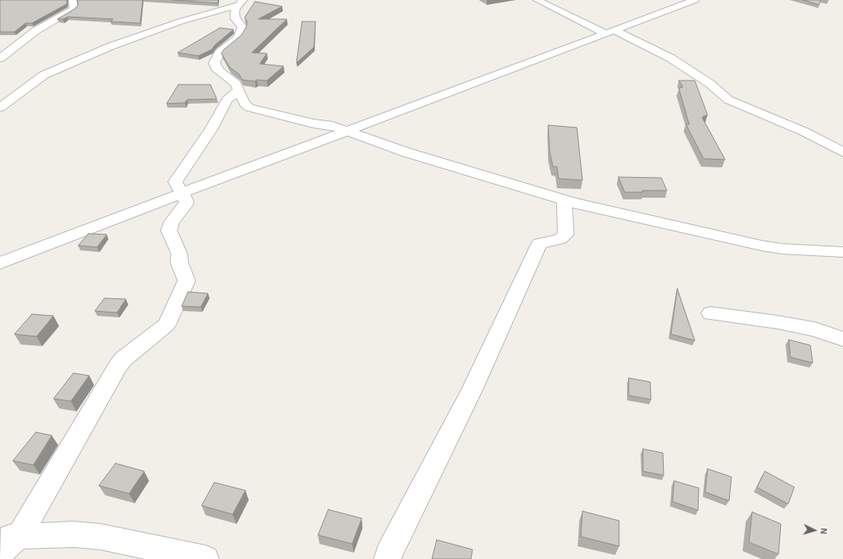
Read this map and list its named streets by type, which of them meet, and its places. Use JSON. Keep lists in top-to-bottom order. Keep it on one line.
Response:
{"north":"right"}
